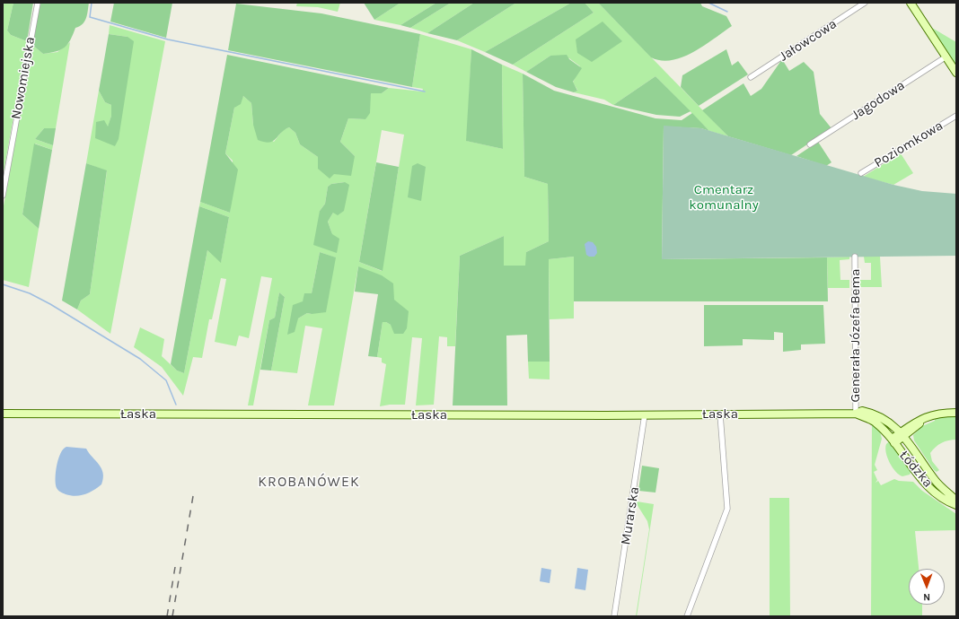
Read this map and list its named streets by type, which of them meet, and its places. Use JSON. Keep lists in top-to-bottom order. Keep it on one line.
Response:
{"streets":{"main road":["Łaska","Łódzka"],"street":["Jałowcowa","Nowomiejska","Jagodowa","Poziomkowa","Generała Józefa Bema","Murarska"]},"crossings":[["Generała Józefa Bema","Łaska"],["Łaska","Łódzka"],["Łaska","Murarska"]],"districts":["KROBANÓWEK"],"parks":["Cmentarz komunalny"],"north":"bottom"}
